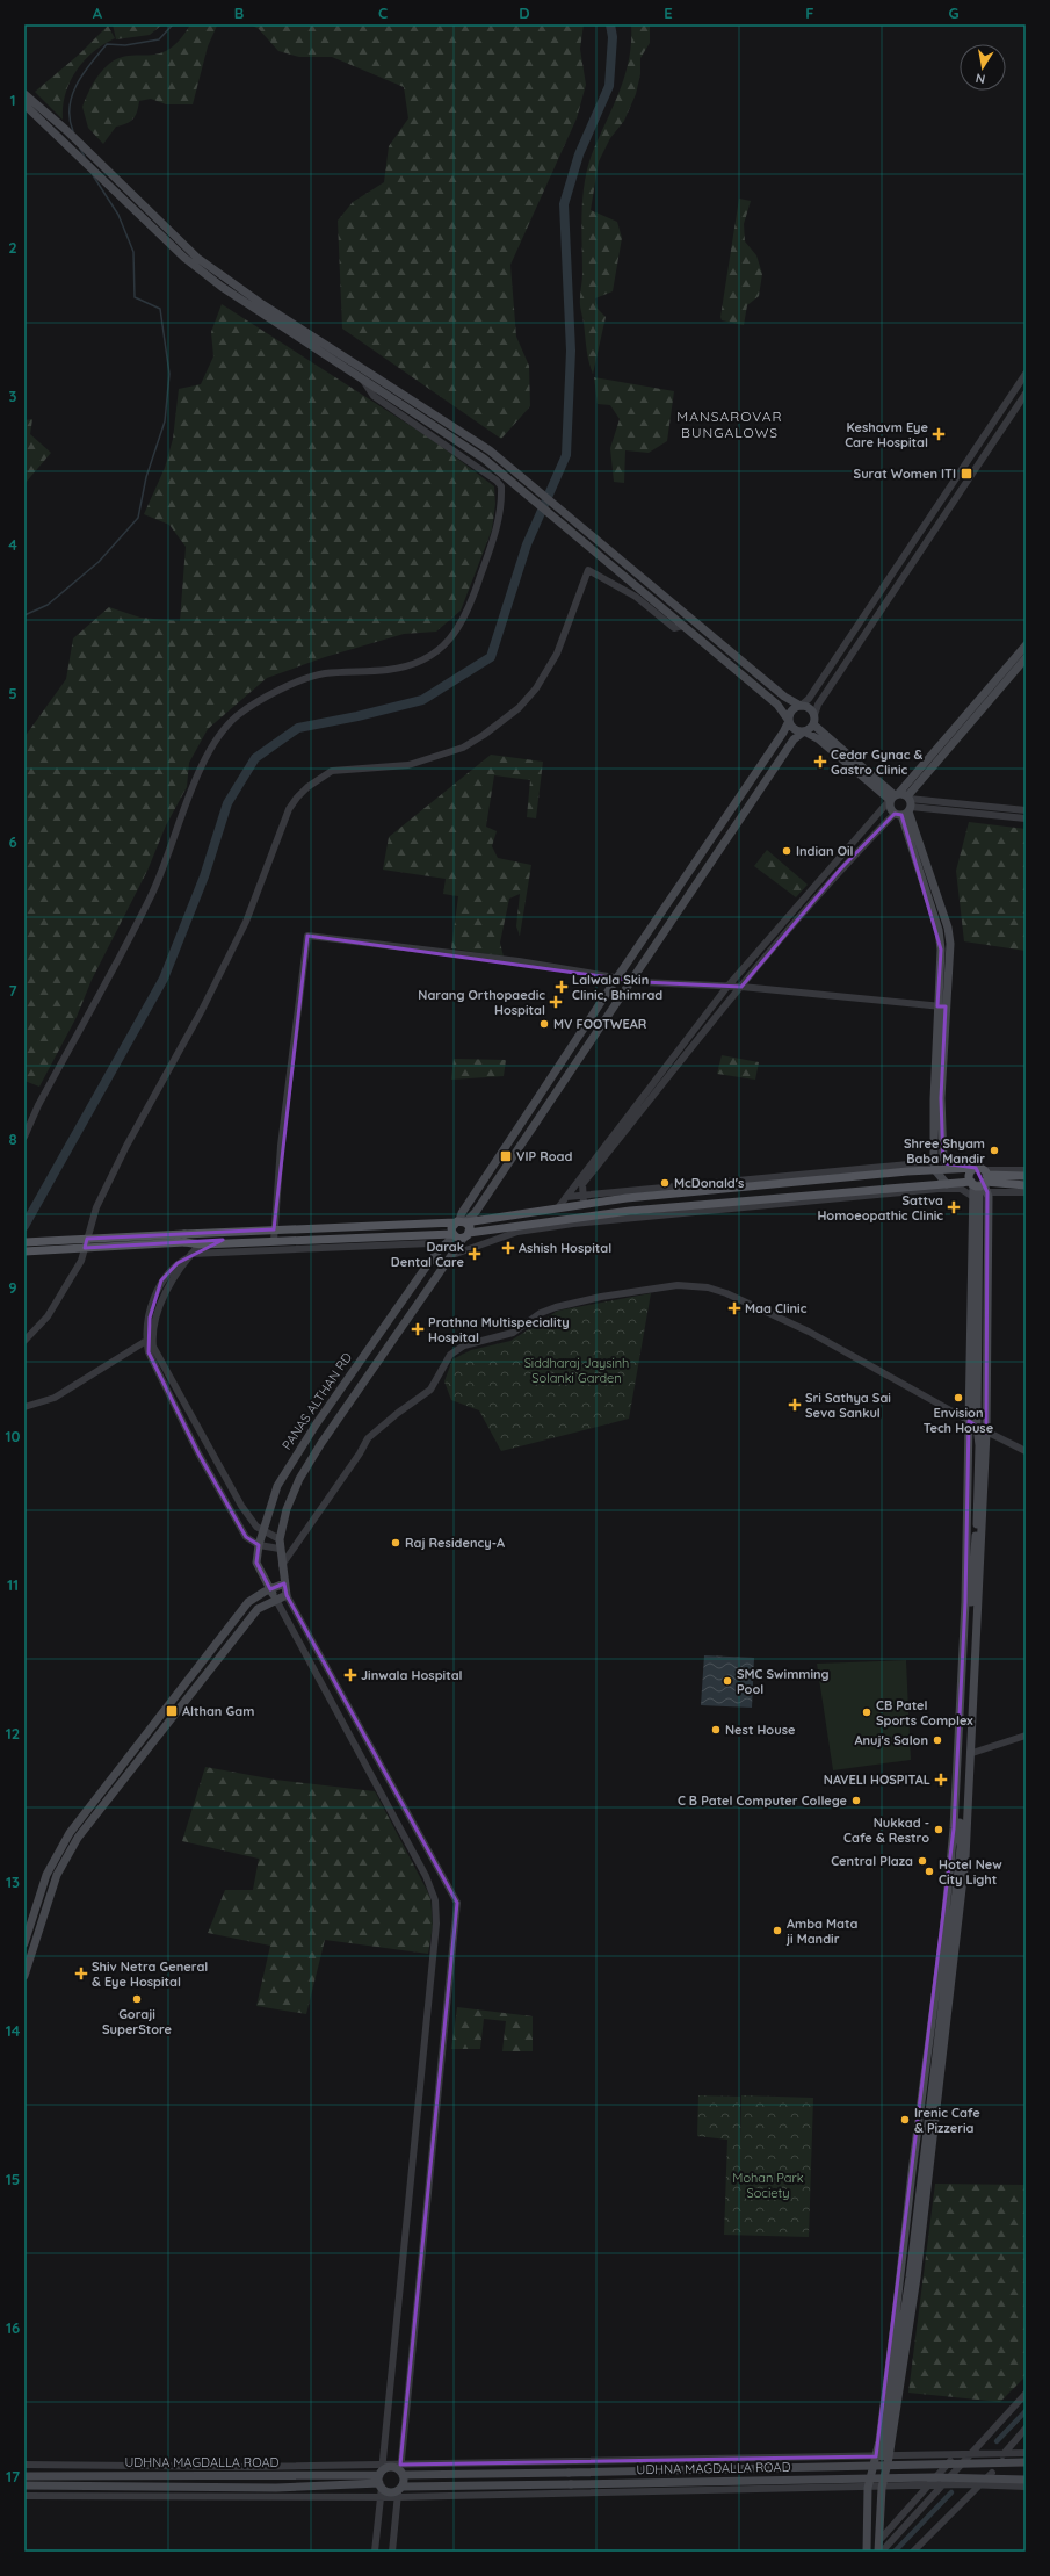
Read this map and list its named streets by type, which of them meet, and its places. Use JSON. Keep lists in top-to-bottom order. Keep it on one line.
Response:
{"streets":{"main road":["PANAS ALTHAN RD","UDHNA MAGDALLA ROAD"]},"districts":["MANSAROVAR BUNGALOWS"],"parks":["Siddharaj Jaysinh Solanki Garden","Mohan Park Society"],"places":{"health":["Keshavm Eye Care Hospital","Cedar Gynac & Gastro Clinic","Lalwala Skin Clinic, Bhimrad","Narang Orthopaedic Hospital","Sattva Homoeopathic Clinic","Ashish Hospital","Darak Dental Care","Maa Clinic","Prathna Multispeciality Hospital","Sri Sathya Sai Seva Sankul","Jinwala Hospital","NAVELI HOSPITAL","Shiv Netra General & Eye Hospital"],"transit":["Surat Women ITI","VIP Road","Althan Gam"],"other":["Indian Oil","MV FOOTWEAR","Shree Shyam Baba Mandir","McDonald's","Envision Tech House","Raj Residency-A","SMC Swimming Pool","CB Patel Sports Complex","Nest House","Anuj's Salon","C B Patel Computer College","Nukkad - Cafe & Restro","Central Plaza","Hotel New City Light","Amba Mata ji Mandir","Goraji SuperStore","Irenic Cafe & Pizzeria"]},"north":"bottom","grid":{"columns":["A","B","C","D","E","F","G"],"rows":["1","2","3","4","5","6","7","8","9","10","11","12","13","14","15","16","17"]}}
